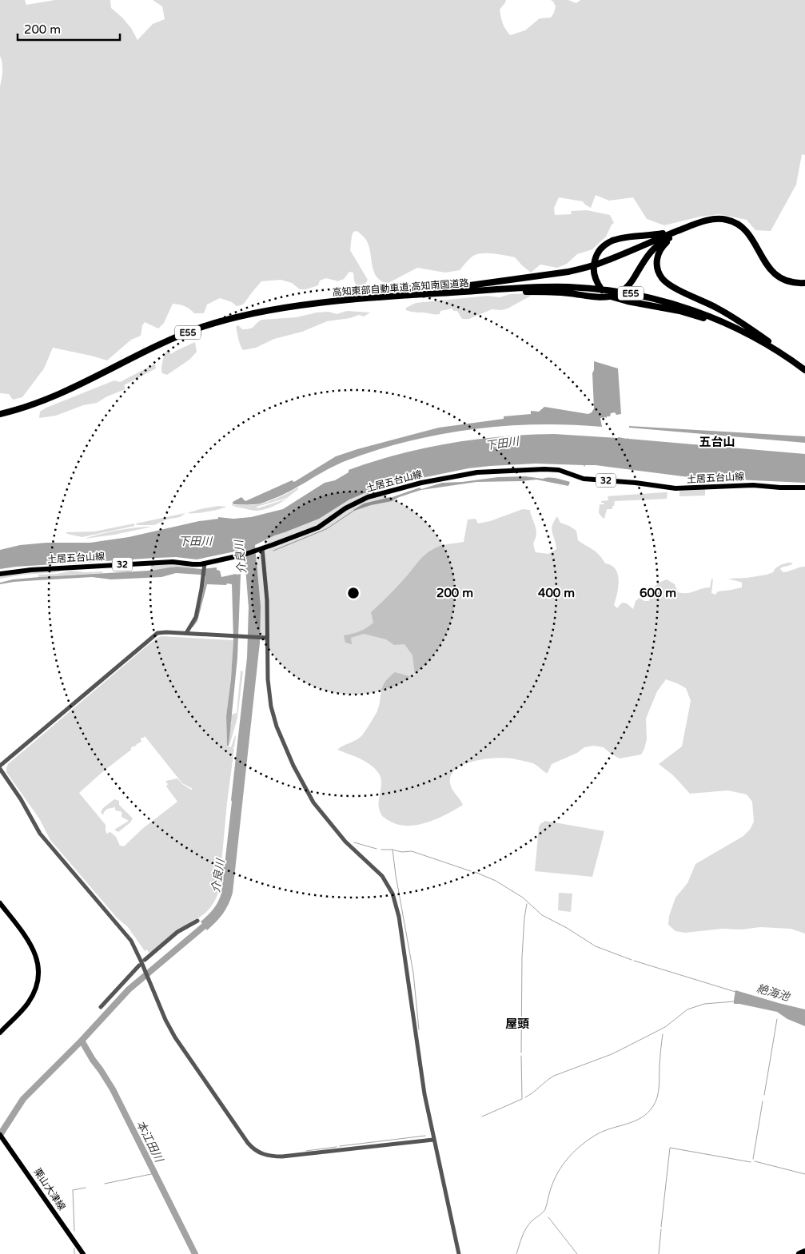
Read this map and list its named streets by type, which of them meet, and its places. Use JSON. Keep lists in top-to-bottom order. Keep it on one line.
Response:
{"streets":{"highway":["高知東部自動車道;高知南国道路","E55"],"main road":["土居五台山線","32","栗山大津線"]},"crossings":[["高知東部自動車道;高知南国道路","E55"]],"districts":["五台山","屋頭"],"water":["下田川","介良川","絶海池","本江田川"],"scale_bar":"200 m","rings":["200 m","400 m","600 m"]}
